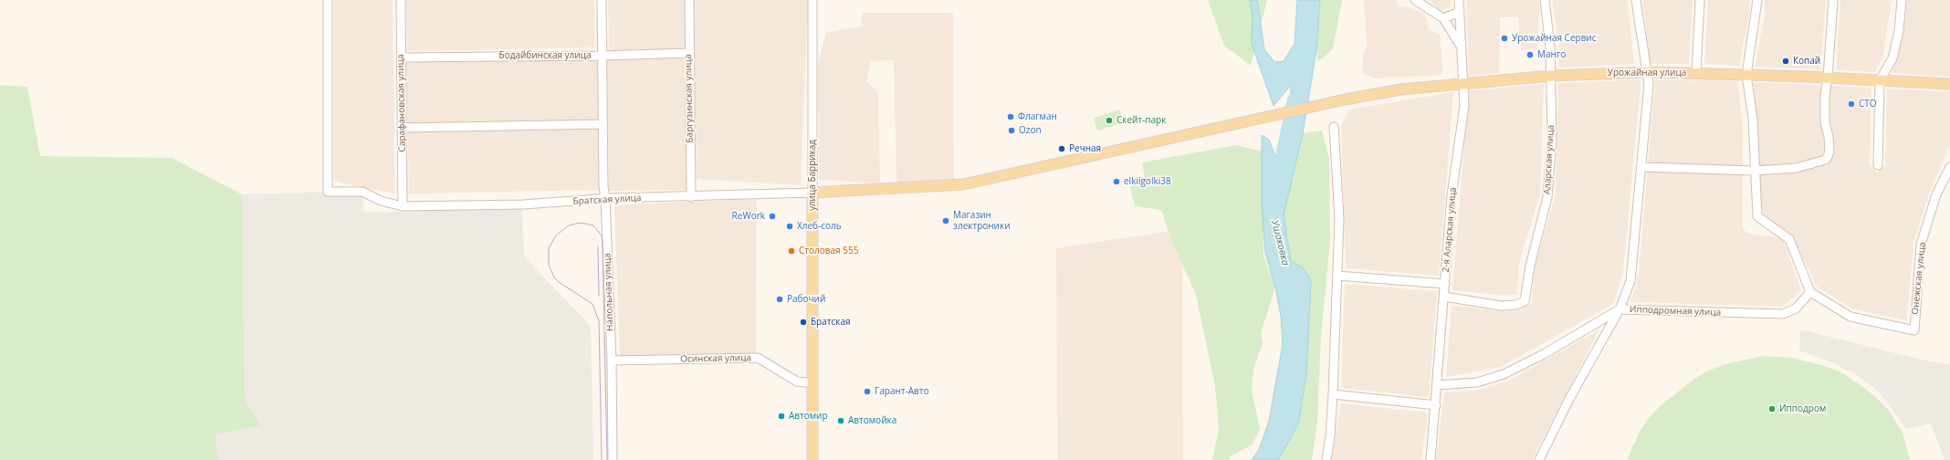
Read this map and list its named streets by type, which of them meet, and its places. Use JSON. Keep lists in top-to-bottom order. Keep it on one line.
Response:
{"streets":{"main road":["Урожайная улица","улица Баррикад"],"street":["Бодайбинская улица","Баргузинская улица","Сарафановская улица","Аларская улица","Братская улица","2-я Аларская улица","Онежская улица","Напольная улица","Ипподромная улица","Осинская улица"]},"crossings":[["Бодайбинская улица","Баргузинская улица"],["Бодайбинская улица","Сарафановская улица"],["Бодайбинская улица","Напольная улица"],["Урожайная улица","Аларская улица"],["Урожайная улица","улица Баррикад"],["Урожайная улица","Братская улица"],["Урожайная улица","2-я Аларская улица"],["Баргузинская улица","Братская улица"],["Сарафановская улица","Братская улица"],["Аларская улица","2-я Аларская улица"],["улица Баррикад","Братская улица"],["улица Баррикад","Осинская улица"],["Братская улица","Напольная улица"],["2-я Аларская улица","Ипподромная улица"],["Онежская улица","Ипподромная улица"],["Напольная улица","Осинская улица"]],"water":["Ушаковка"],"places":["Урожайная Сервис","Манго","Копай","СТО","Флагман","Скейт-парк","Ozon","Речная","elkiigolki38","ReWork","Магазин электроники","Хлеб-соль","Столовая 555","Рабочий","Братская","Гарант-Авто","Ипподром","Автомир","Автомойка"]}
